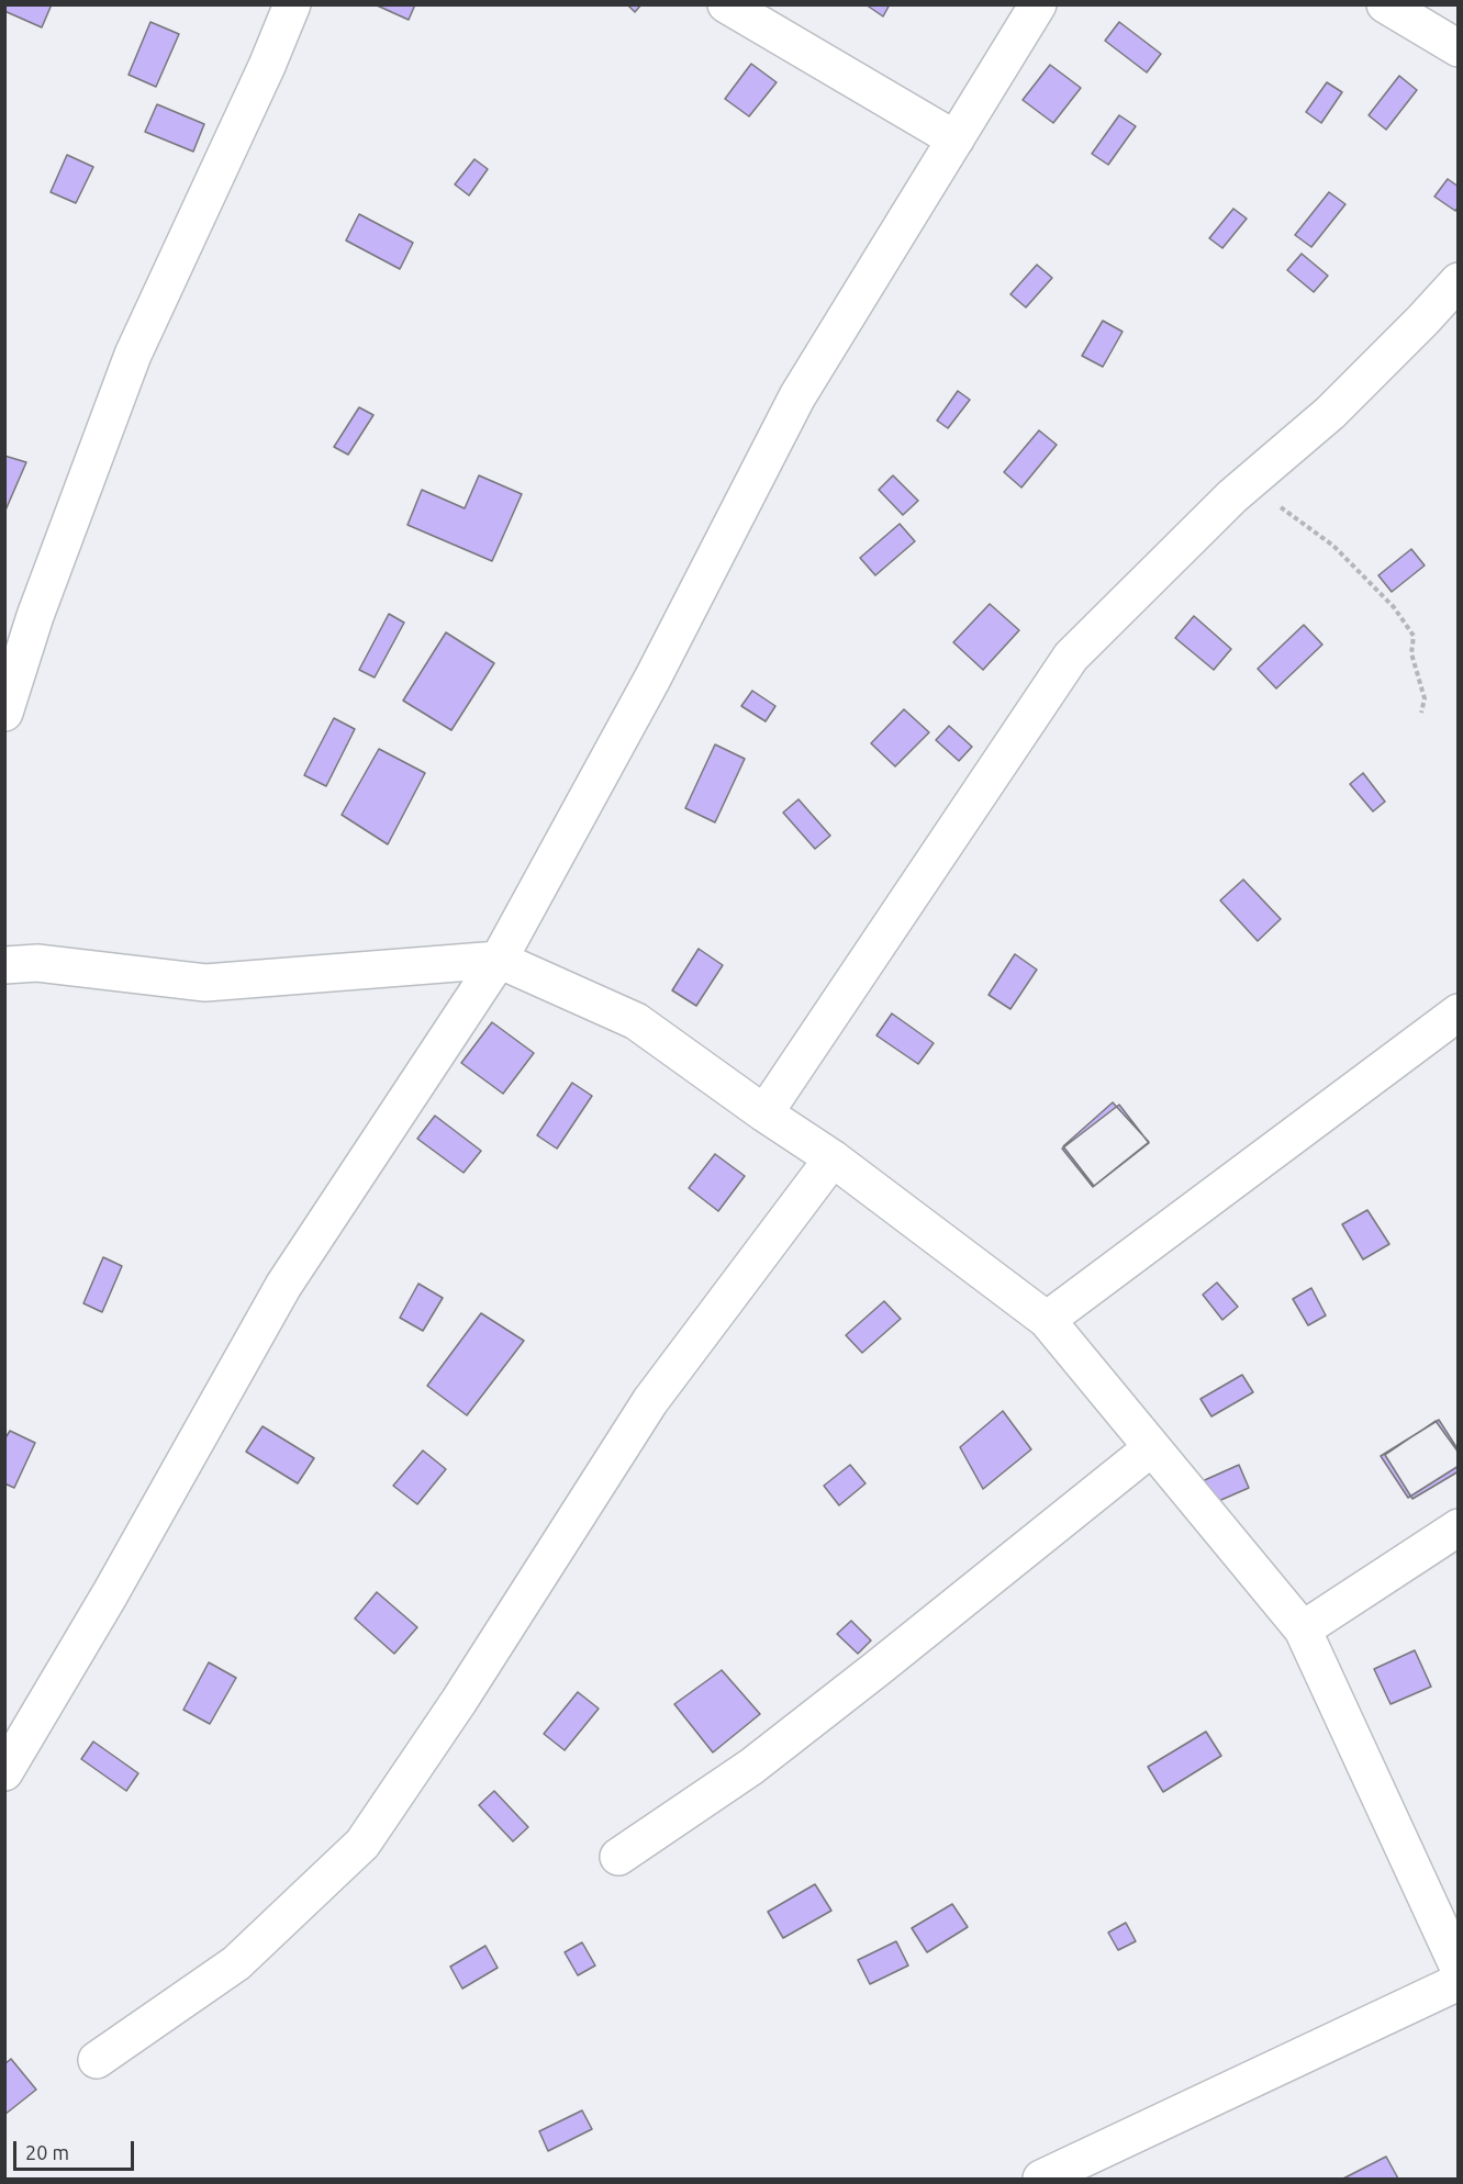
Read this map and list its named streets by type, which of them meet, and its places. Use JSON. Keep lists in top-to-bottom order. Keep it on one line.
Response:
{"scale_bar":"20 m"}
